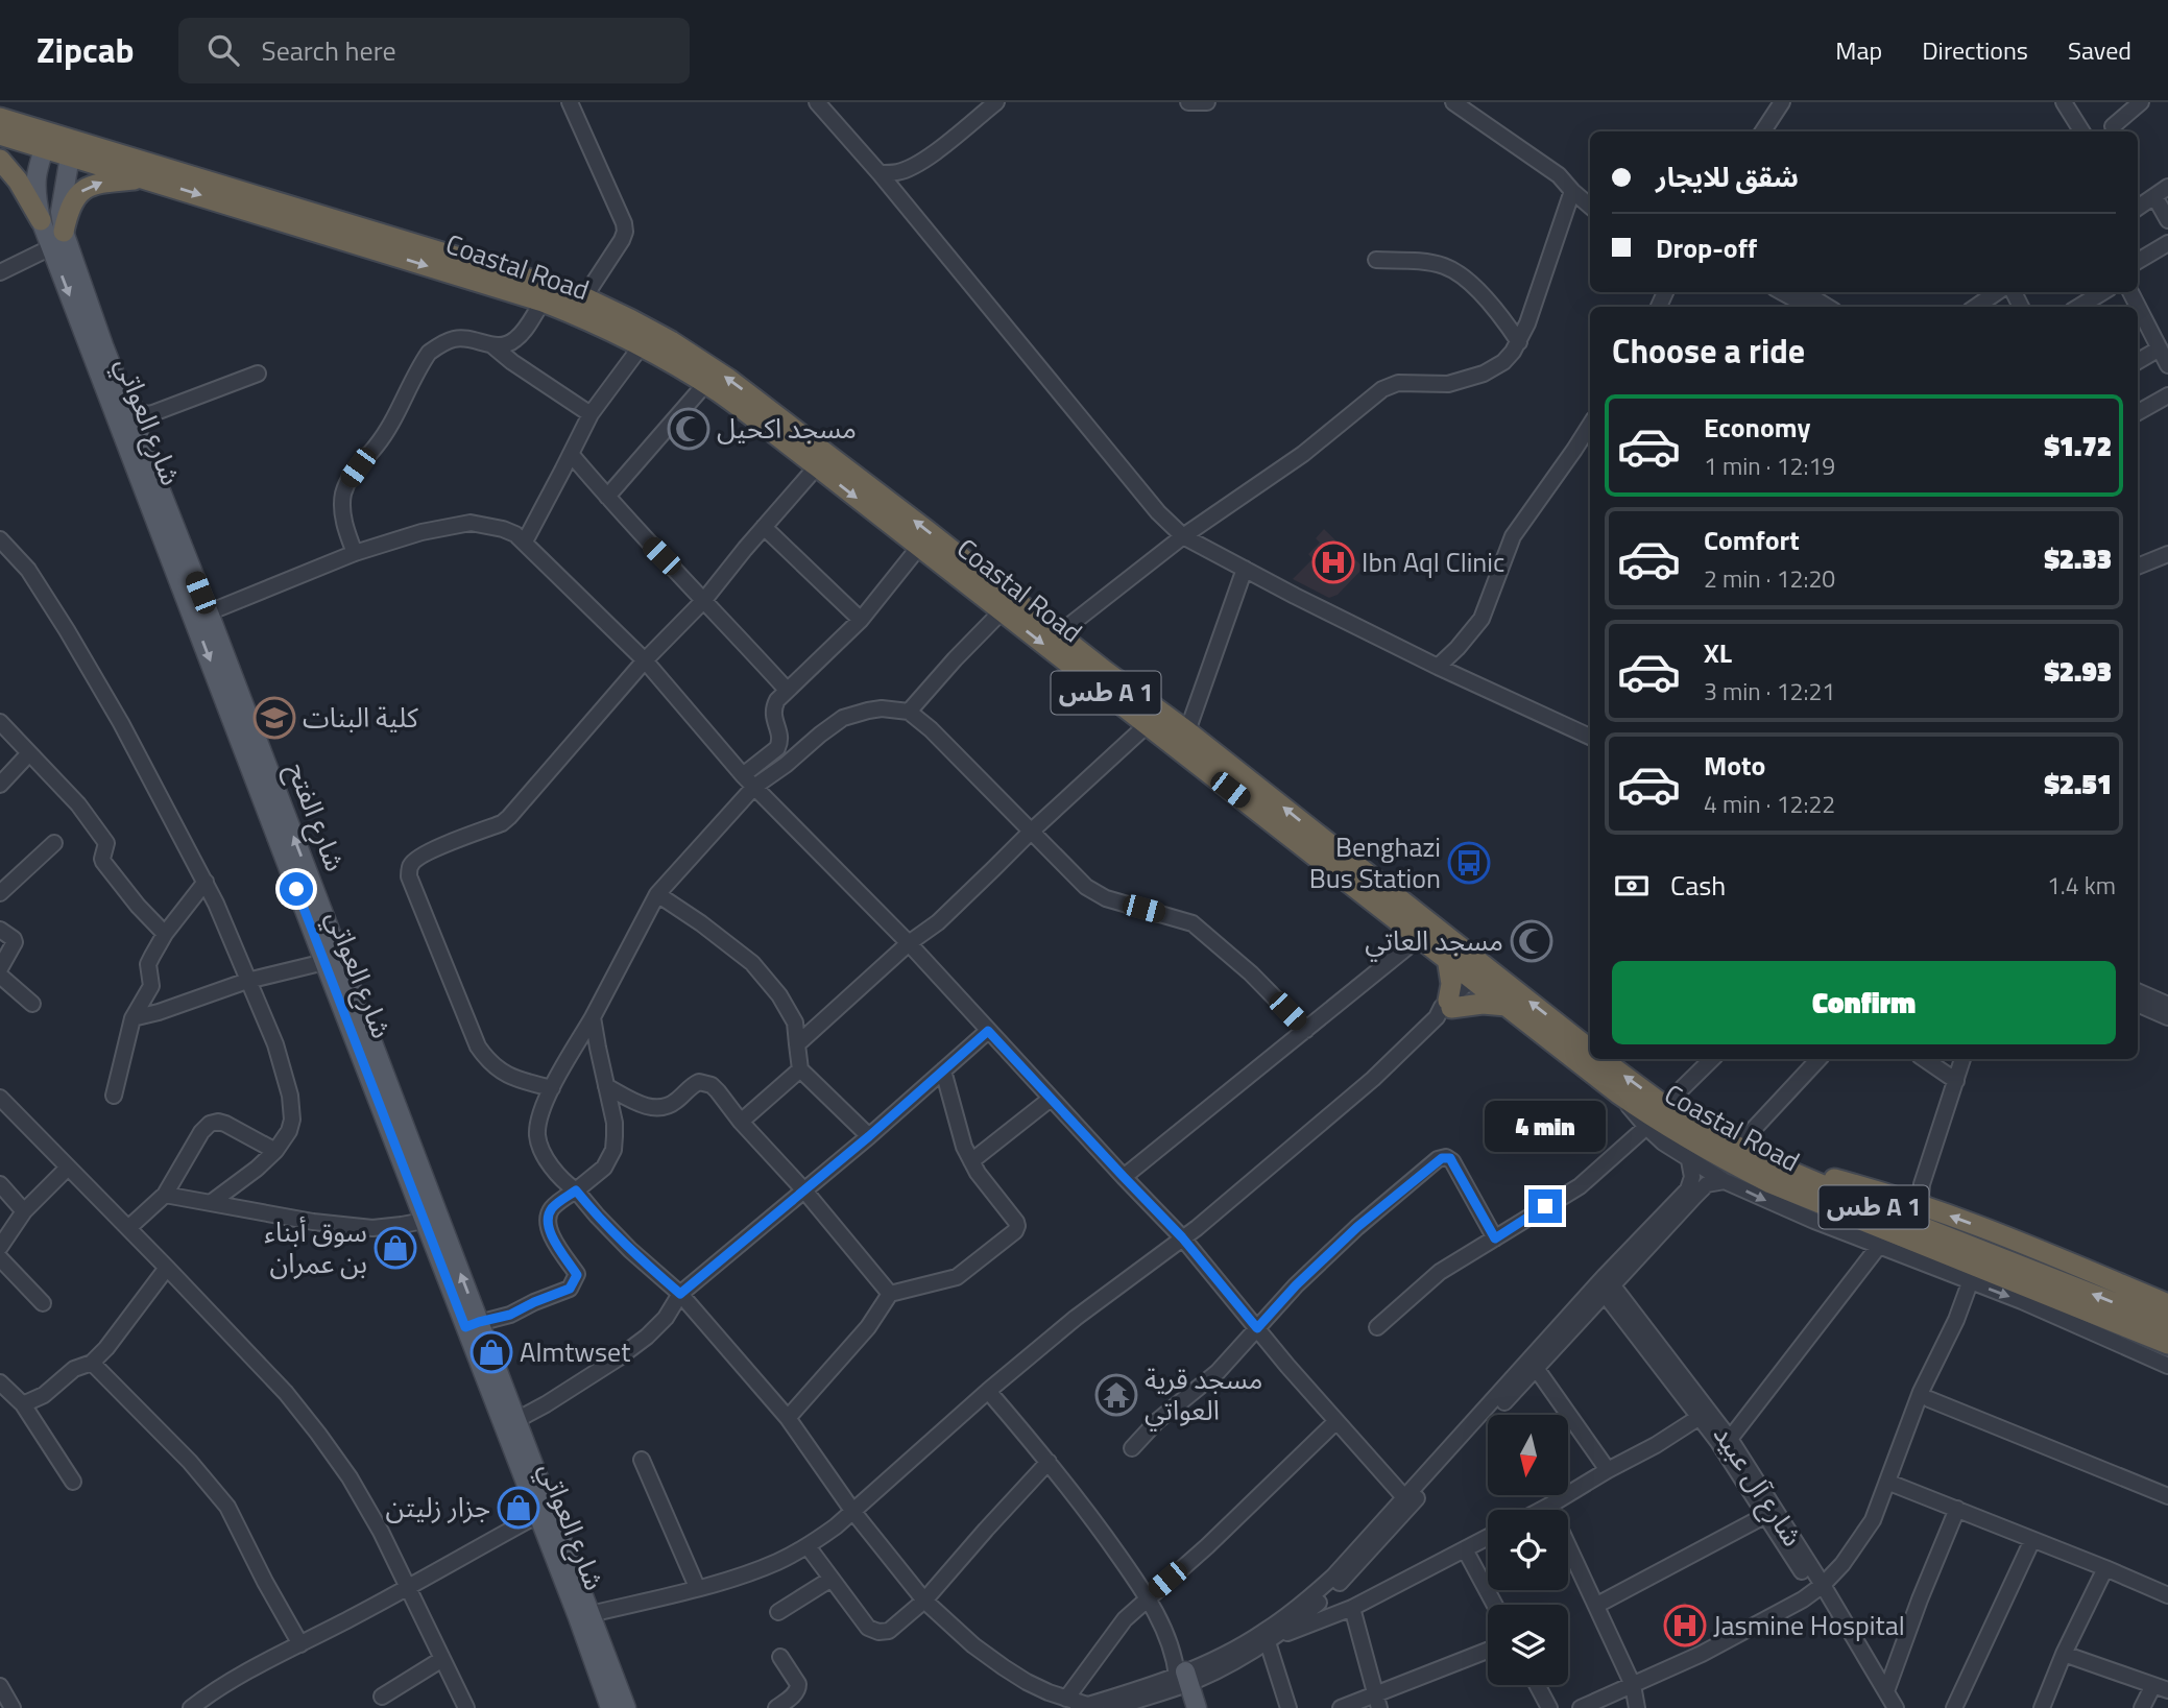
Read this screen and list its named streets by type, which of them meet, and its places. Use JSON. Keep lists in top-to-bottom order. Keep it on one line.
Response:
{"streets":{"highway":["Coastal Road","طس A 1"],"main road":["شارع العواتي","شارع الفتح"],"street":["شارع آل عبيد"]},"crossings":[["Coastal Road","شارع العواتي"],["شارع العواتي","شارع الفتح"]],"one_way":["شارع العواتي"],"places":{"mosque":["مسجد اكحيل","مسجد العاتي"],"hospital":["Ibn Aql Clinic","Jasmine Hospital"],"school or university":["كلية البنات"],"bus stop":["Benghazi Bus Station"],"shop":["سوق أبناء بن عمران","Almtwset","جزار زليتن"],"temple":["مسجد قرية العواتي"]},"north":"bottom","page":{"header":"Zipcab","search":"Search here","nav":["Map","Directions","Saved"],"banner":["شقق للايجار","Drop-off"],"heading":"Choose a ride","list":[{"name":"Economy","note":"1 min · 12:19","value":"$1.72"},{"name":"Comfort","note":"2 min · 12:20","value":"$2.33"},{"name":"XL","note":"3 min · 12:21","value":"$2.93"},{"name":"Moto","note":"4 min · 12:22","value":"$2.51"}],"pay":["Cash","1.4 km"],"buttons":"Confirm","bubble":"4 min"}}
